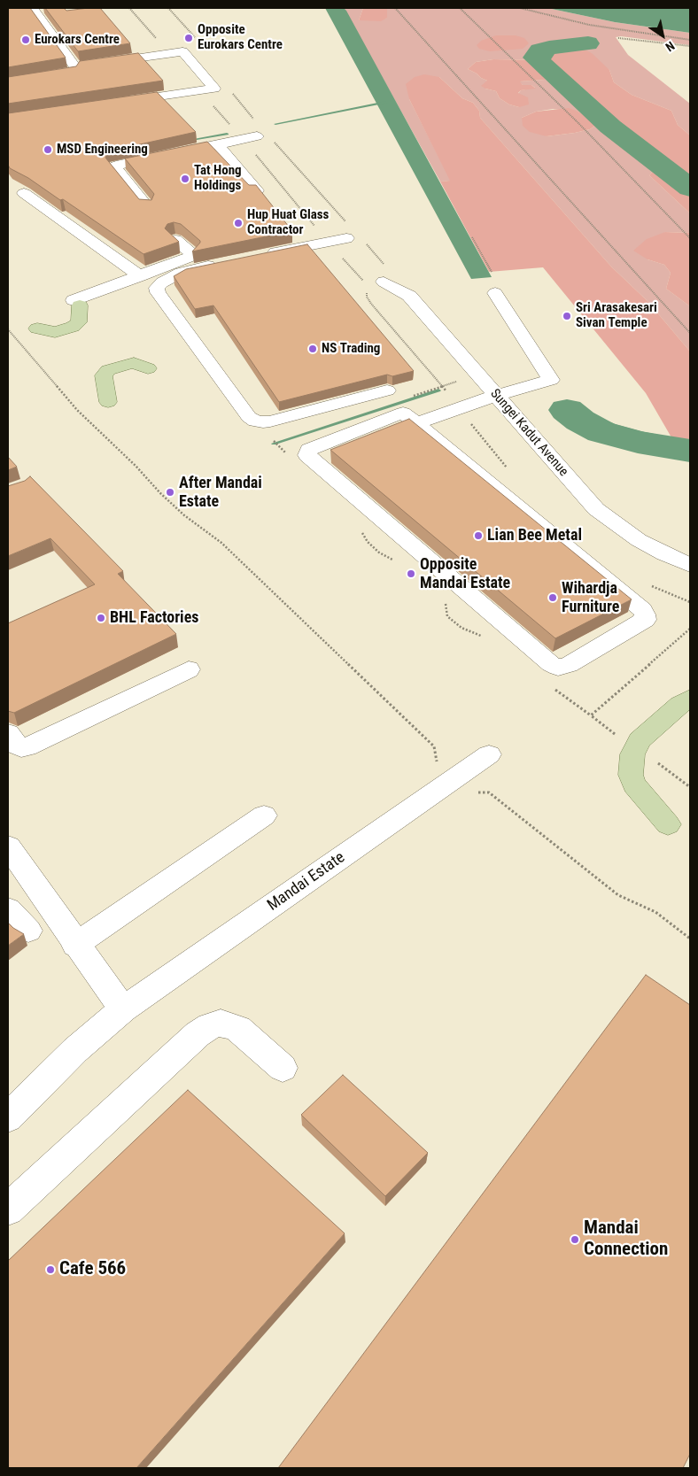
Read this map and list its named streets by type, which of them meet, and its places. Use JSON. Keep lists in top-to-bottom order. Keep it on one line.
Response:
{"streets":{"street":["Sungei Kadut Avenue","Mandai Estate"]},"places":["Opposite Eurokars Centre","Eurokars Centre","MSD Engineering","Tat Hong Holdings","Hup Huat Glass Contractor","Sri Arasakesari Sivan Temple","NS Trading","After Mandai Estate","Lian Bee Metal","Opposite Mandai Estate","Wihardja Furniture","BHL Factories","Mandai Connection","Cafe 566"],"north":"bottom right"}
